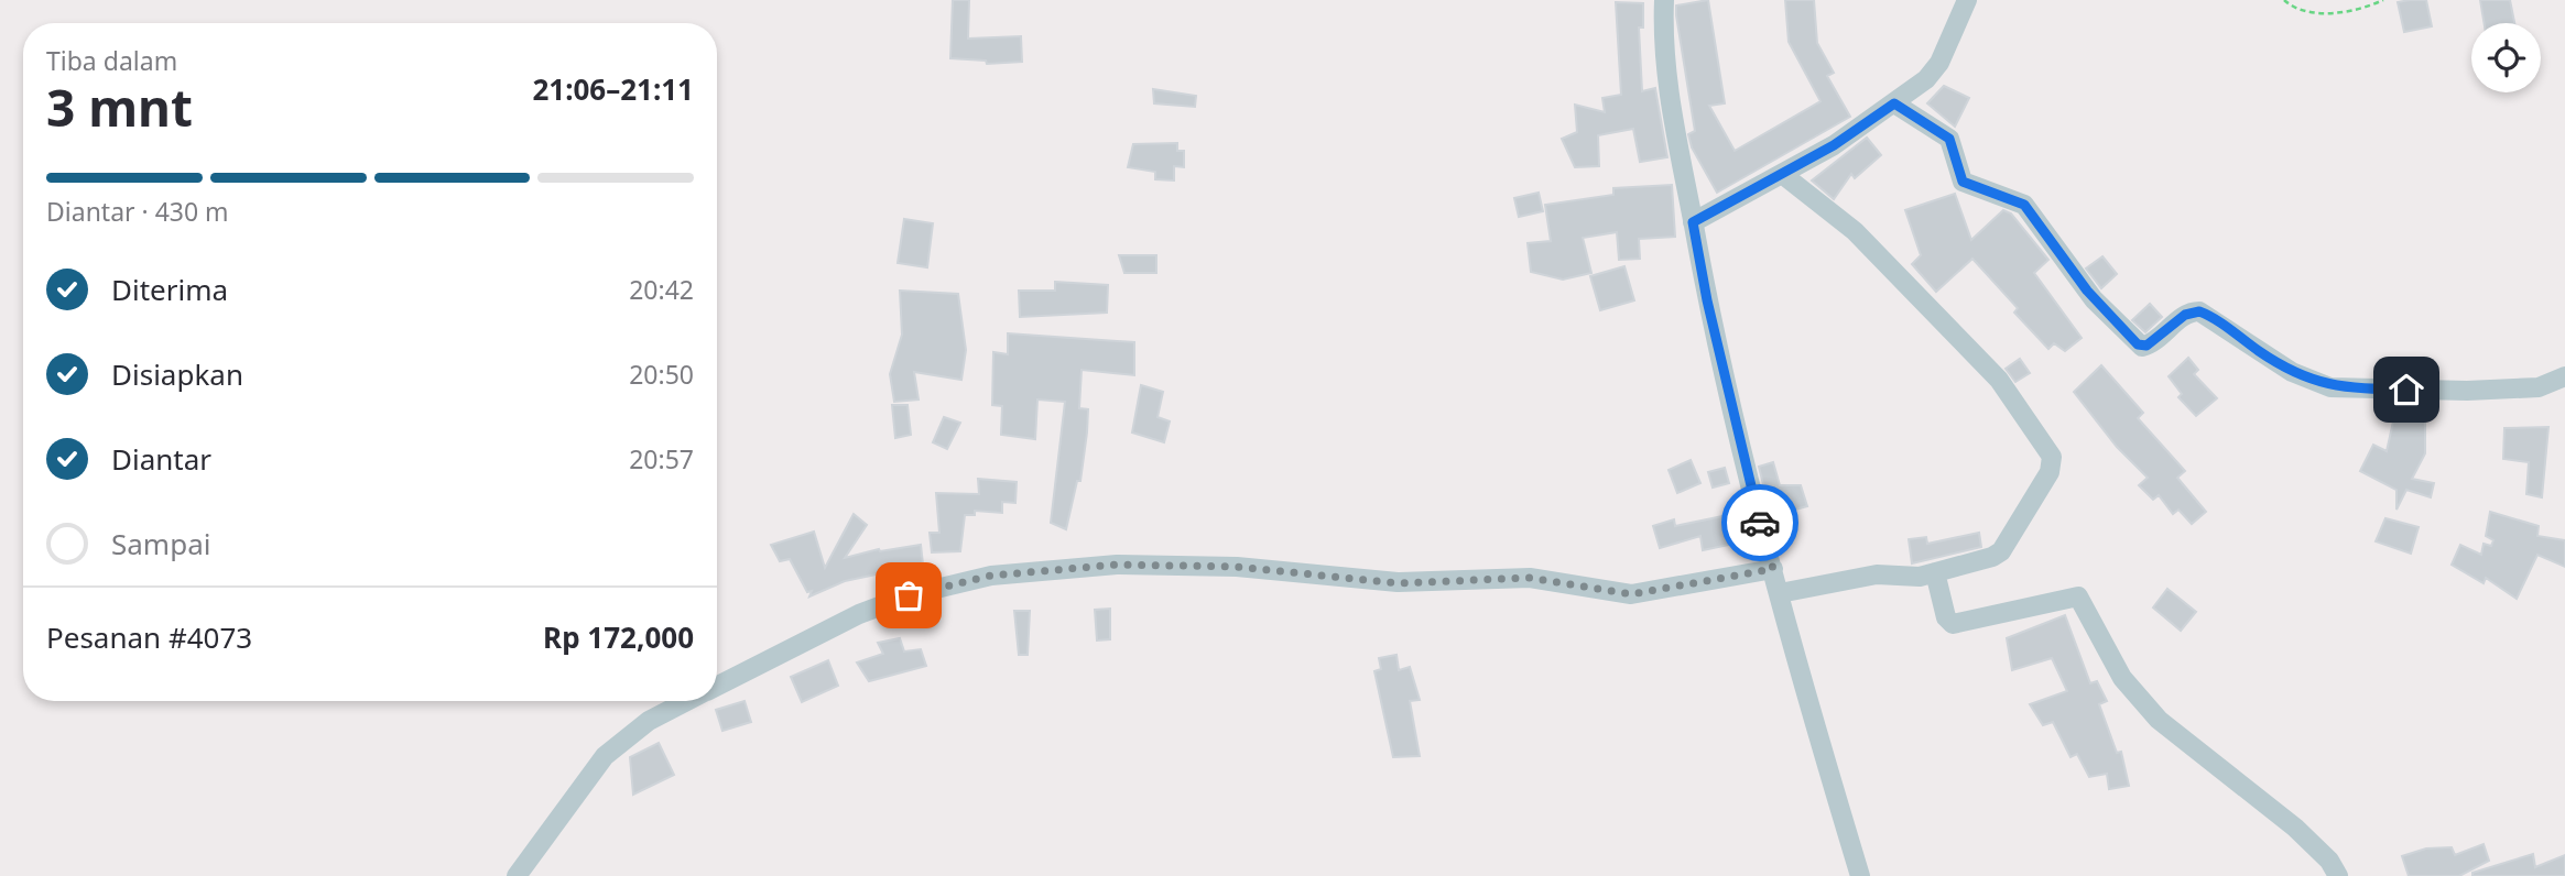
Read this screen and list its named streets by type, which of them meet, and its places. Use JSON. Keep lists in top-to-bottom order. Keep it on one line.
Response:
{"page":{"heading":["3 mnt","Tiba dalam","21:06–21:11"],"panel":["Pesanan #4073","Rp 172,000"],"bar":"Diantar · 430 m","list":[["Diterima","20:42"],["Disiapkan","20:50"],["Diantar","20:57"],"Sampai"]}}
